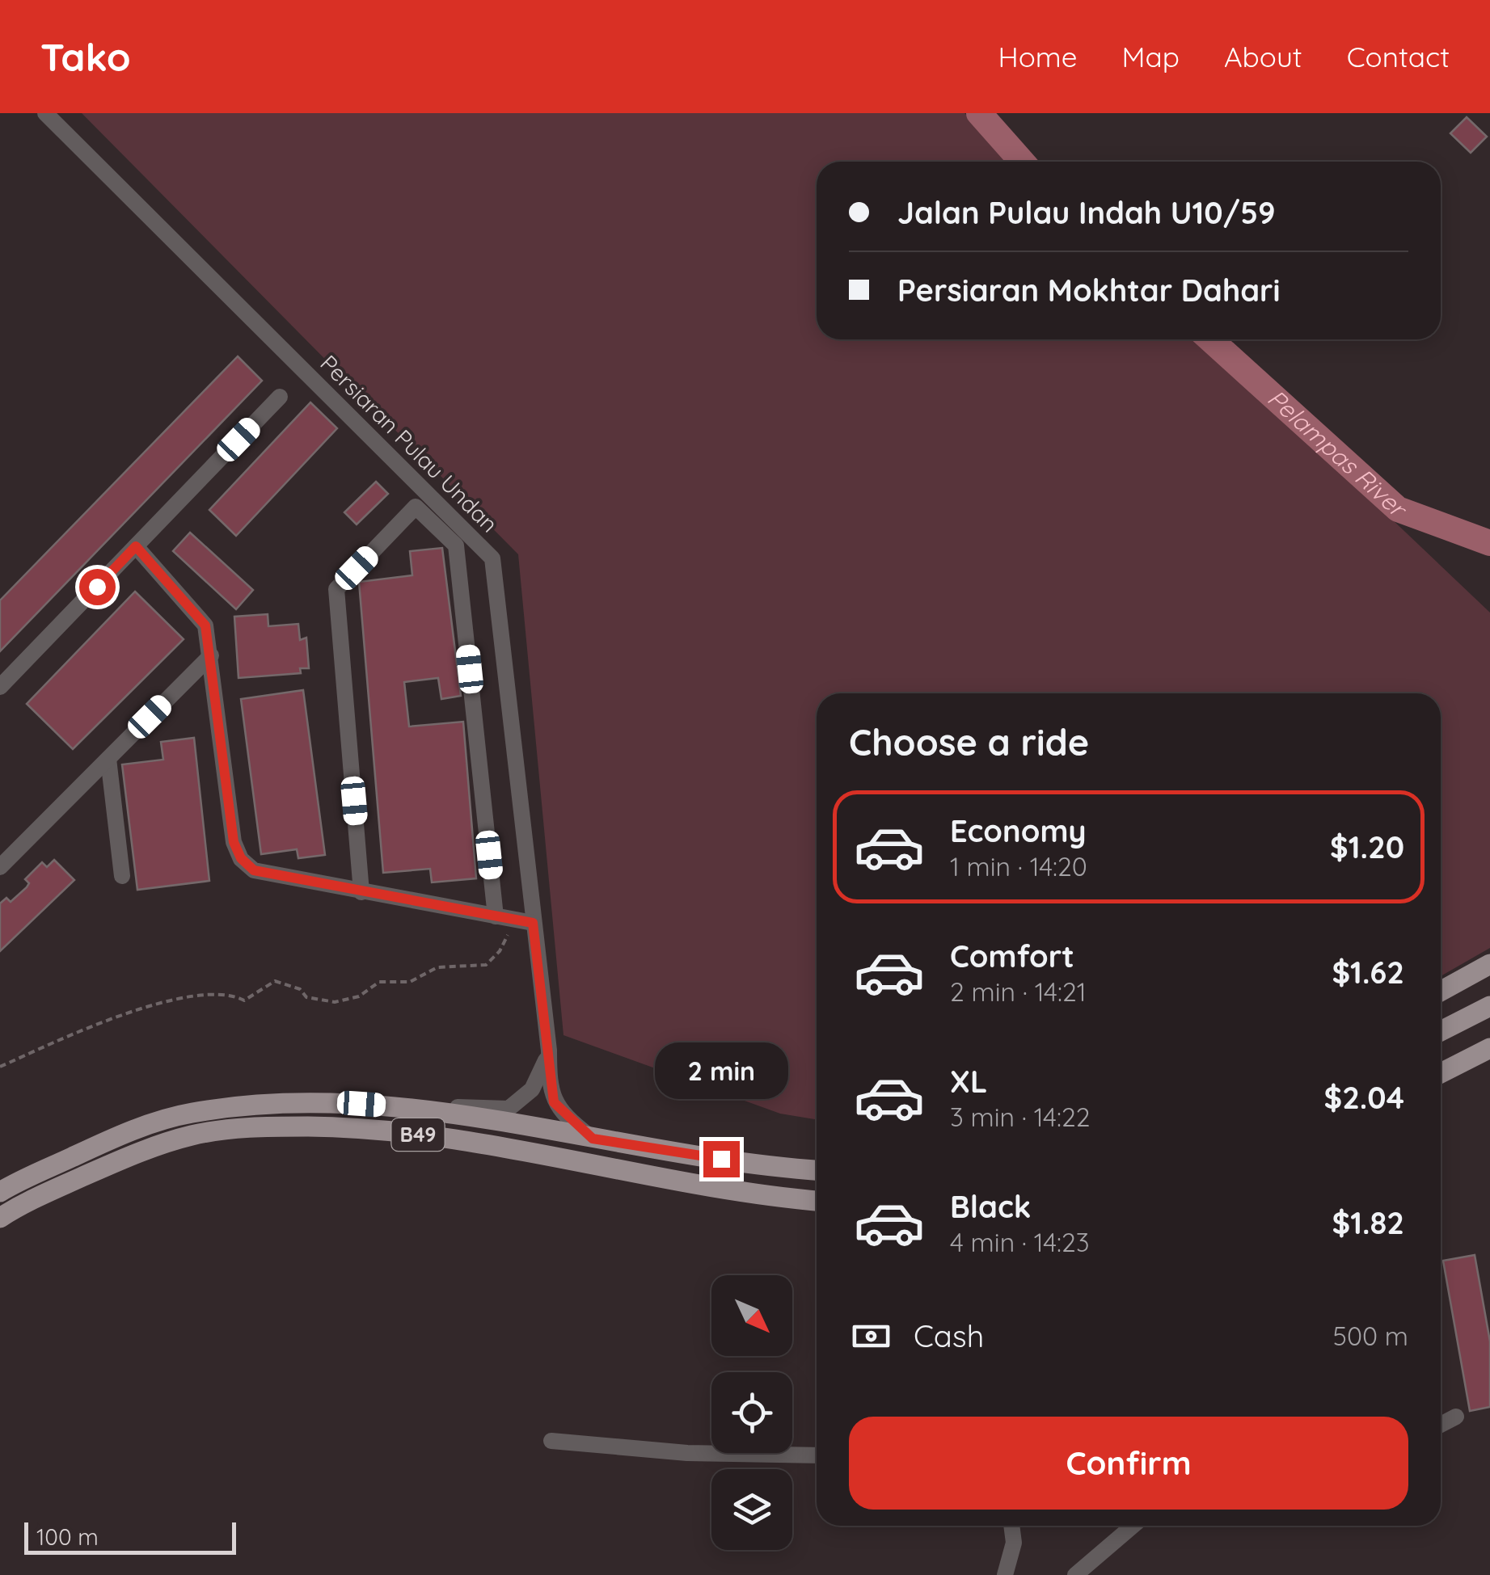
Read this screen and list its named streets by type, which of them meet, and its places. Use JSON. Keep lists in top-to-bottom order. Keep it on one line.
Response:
{"streets":{"main road":["B49"],"street":["Persiaran Pulau Undan"]},"crossings":[["Persiaran Pulau Undan","B49"]],"water":["Pelampas River"],"scale_bar":"100 m","north":"bottom right","page":{"header":"Tako","nav":["Home","Map","About","Contact"],"banner":["Jalan Pulau Indah U10/59","Persiaran Mokhtar Dahari"],"heading":"Choose a ride","list":[{"name":"Economy","note":"1 min · 14:20","value":"$1.20"},{"name":"Comfort","note":"2 min · 14:21","value":"$1.62"},{"name":"XL","note":"3 min · 14:22","value":"$2.04"},{"name":"Black","note":"4 min · 14:23","value":"$1.82"}],"bubble":"2 min","pay":["Cash","500 m"],"buttons":"Confirm","scale":"100 m"}}
